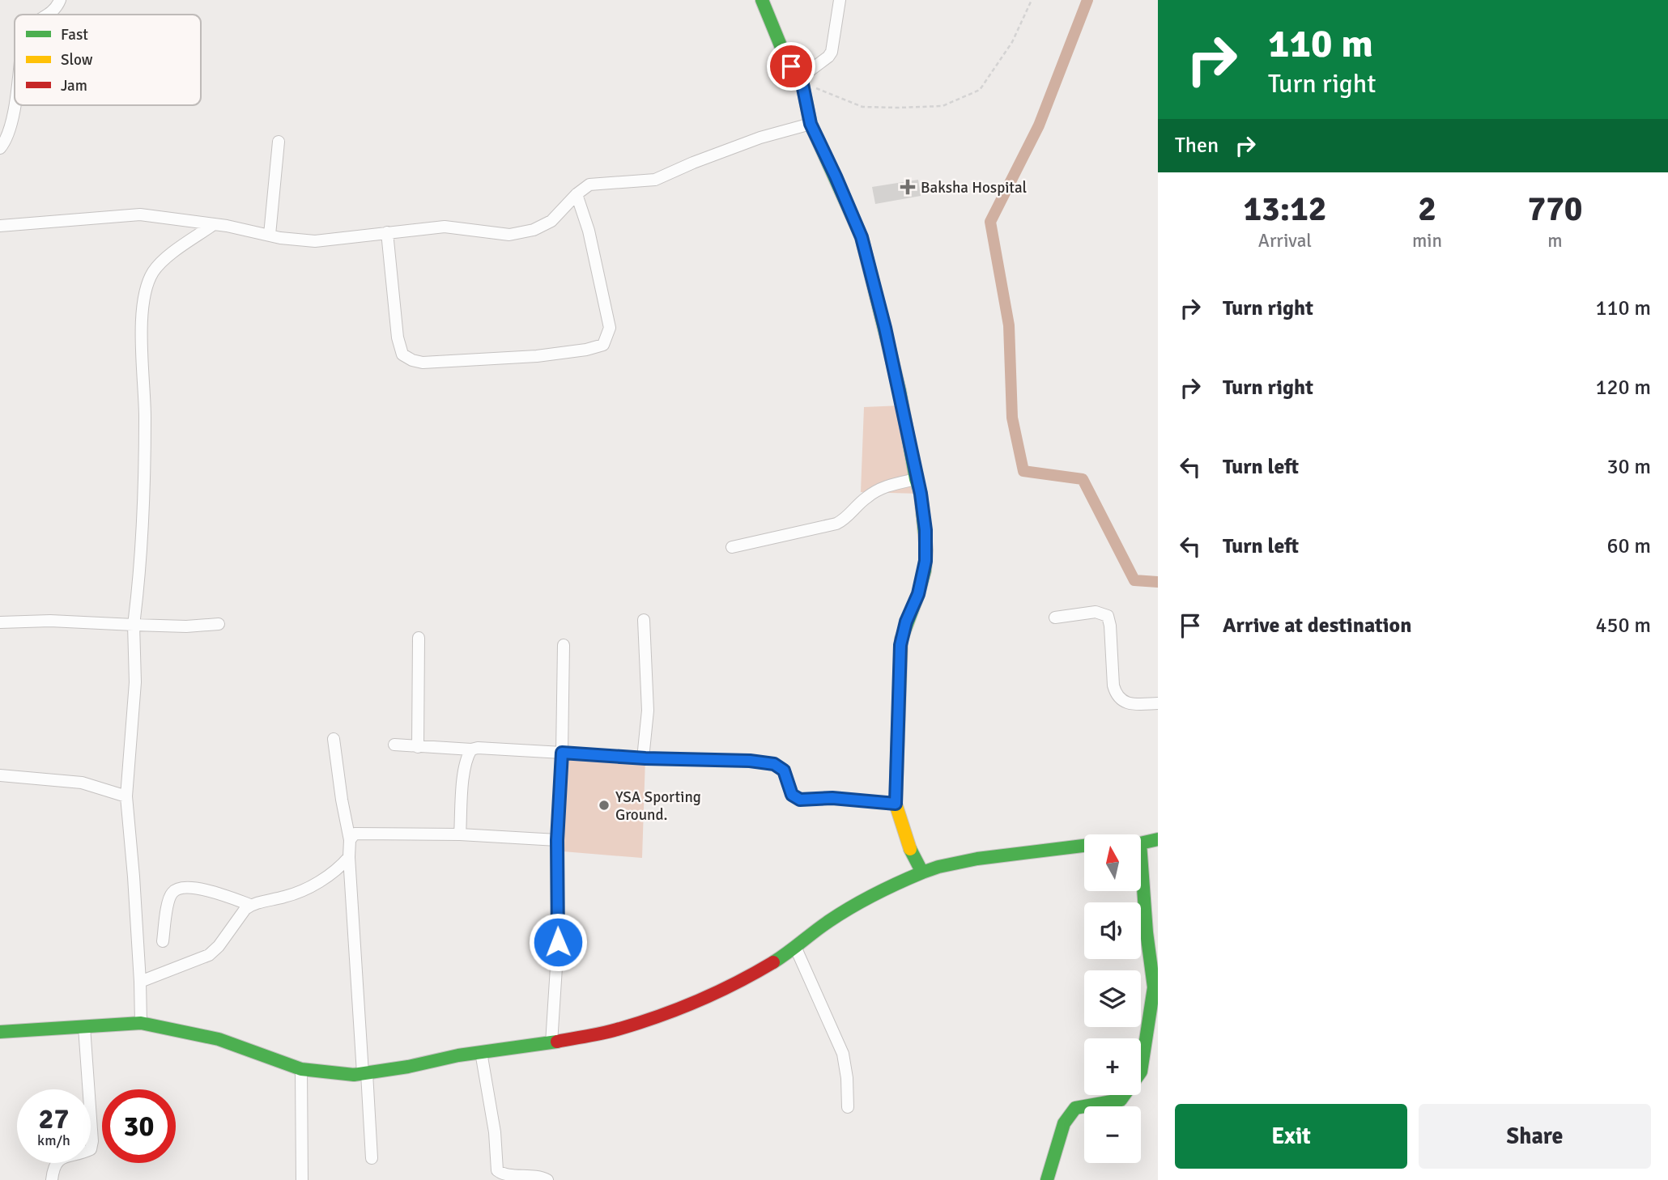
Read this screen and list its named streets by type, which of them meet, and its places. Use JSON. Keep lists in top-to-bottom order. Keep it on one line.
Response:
{"places":{"health":["Baksha Hospital"],"other":["YSA Sporting Ground."]},"legend":["Fast","Slow","Jam"],"north":"top","page":{"turn":["110 m","Turn right"],"then":"Then","eta":["13:12","Arrival","2","min","770","m"],"list":[{"name":"Turn right","value":"110 m"},{"name":"Turn right","value":"120 m"},{"name":"Turn left","value":"30 m"},{"name":"Turn left","value":"60 m"},{"name":"Arrive at destination","value":"450 m"}],"map_buttons":["+","−"],"speed":"27 km/h","limit":"30","buttons":["Exit","Share"]}}
